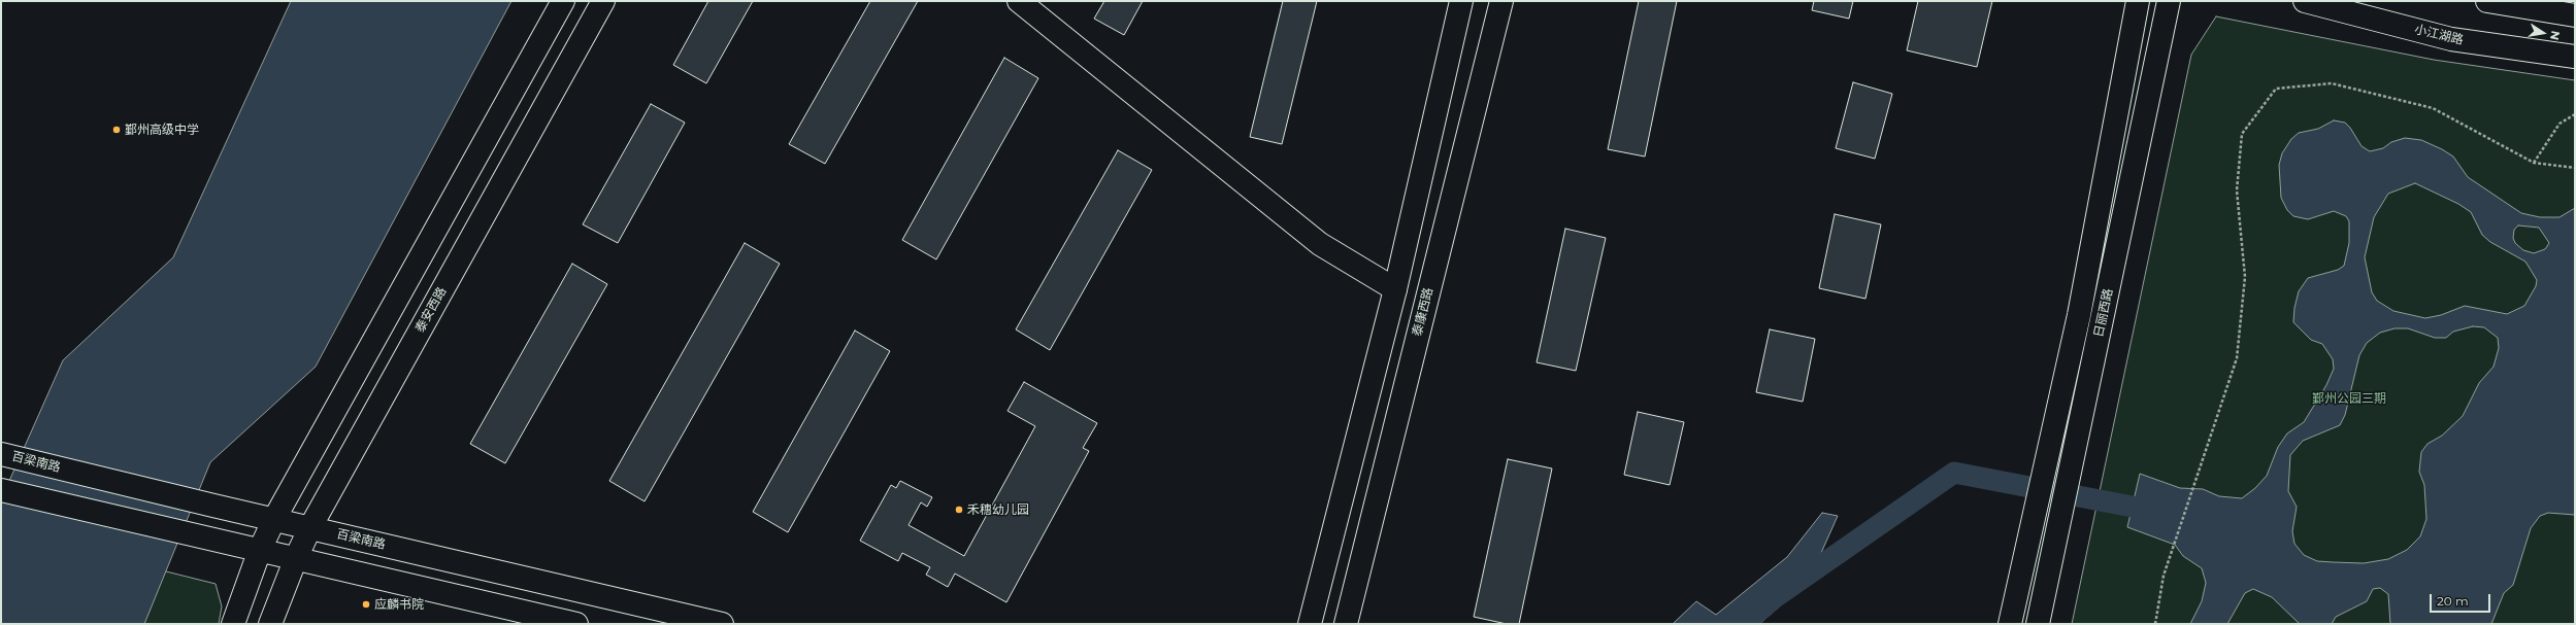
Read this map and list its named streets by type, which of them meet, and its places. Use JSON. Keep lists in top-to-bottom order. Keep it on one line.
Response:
{"streets":{"main road":["小江湖路","泰安西路","泰康西路","日丽西路","百梁南路"]},"crossings":[["泰安西路","百梁南路"]],"parks":["鄞州公园三期"],"places":["鄞州高级中学","禾穗幼儿园","应麟书院"],"scale_bar":"20 m","north":"right"}
